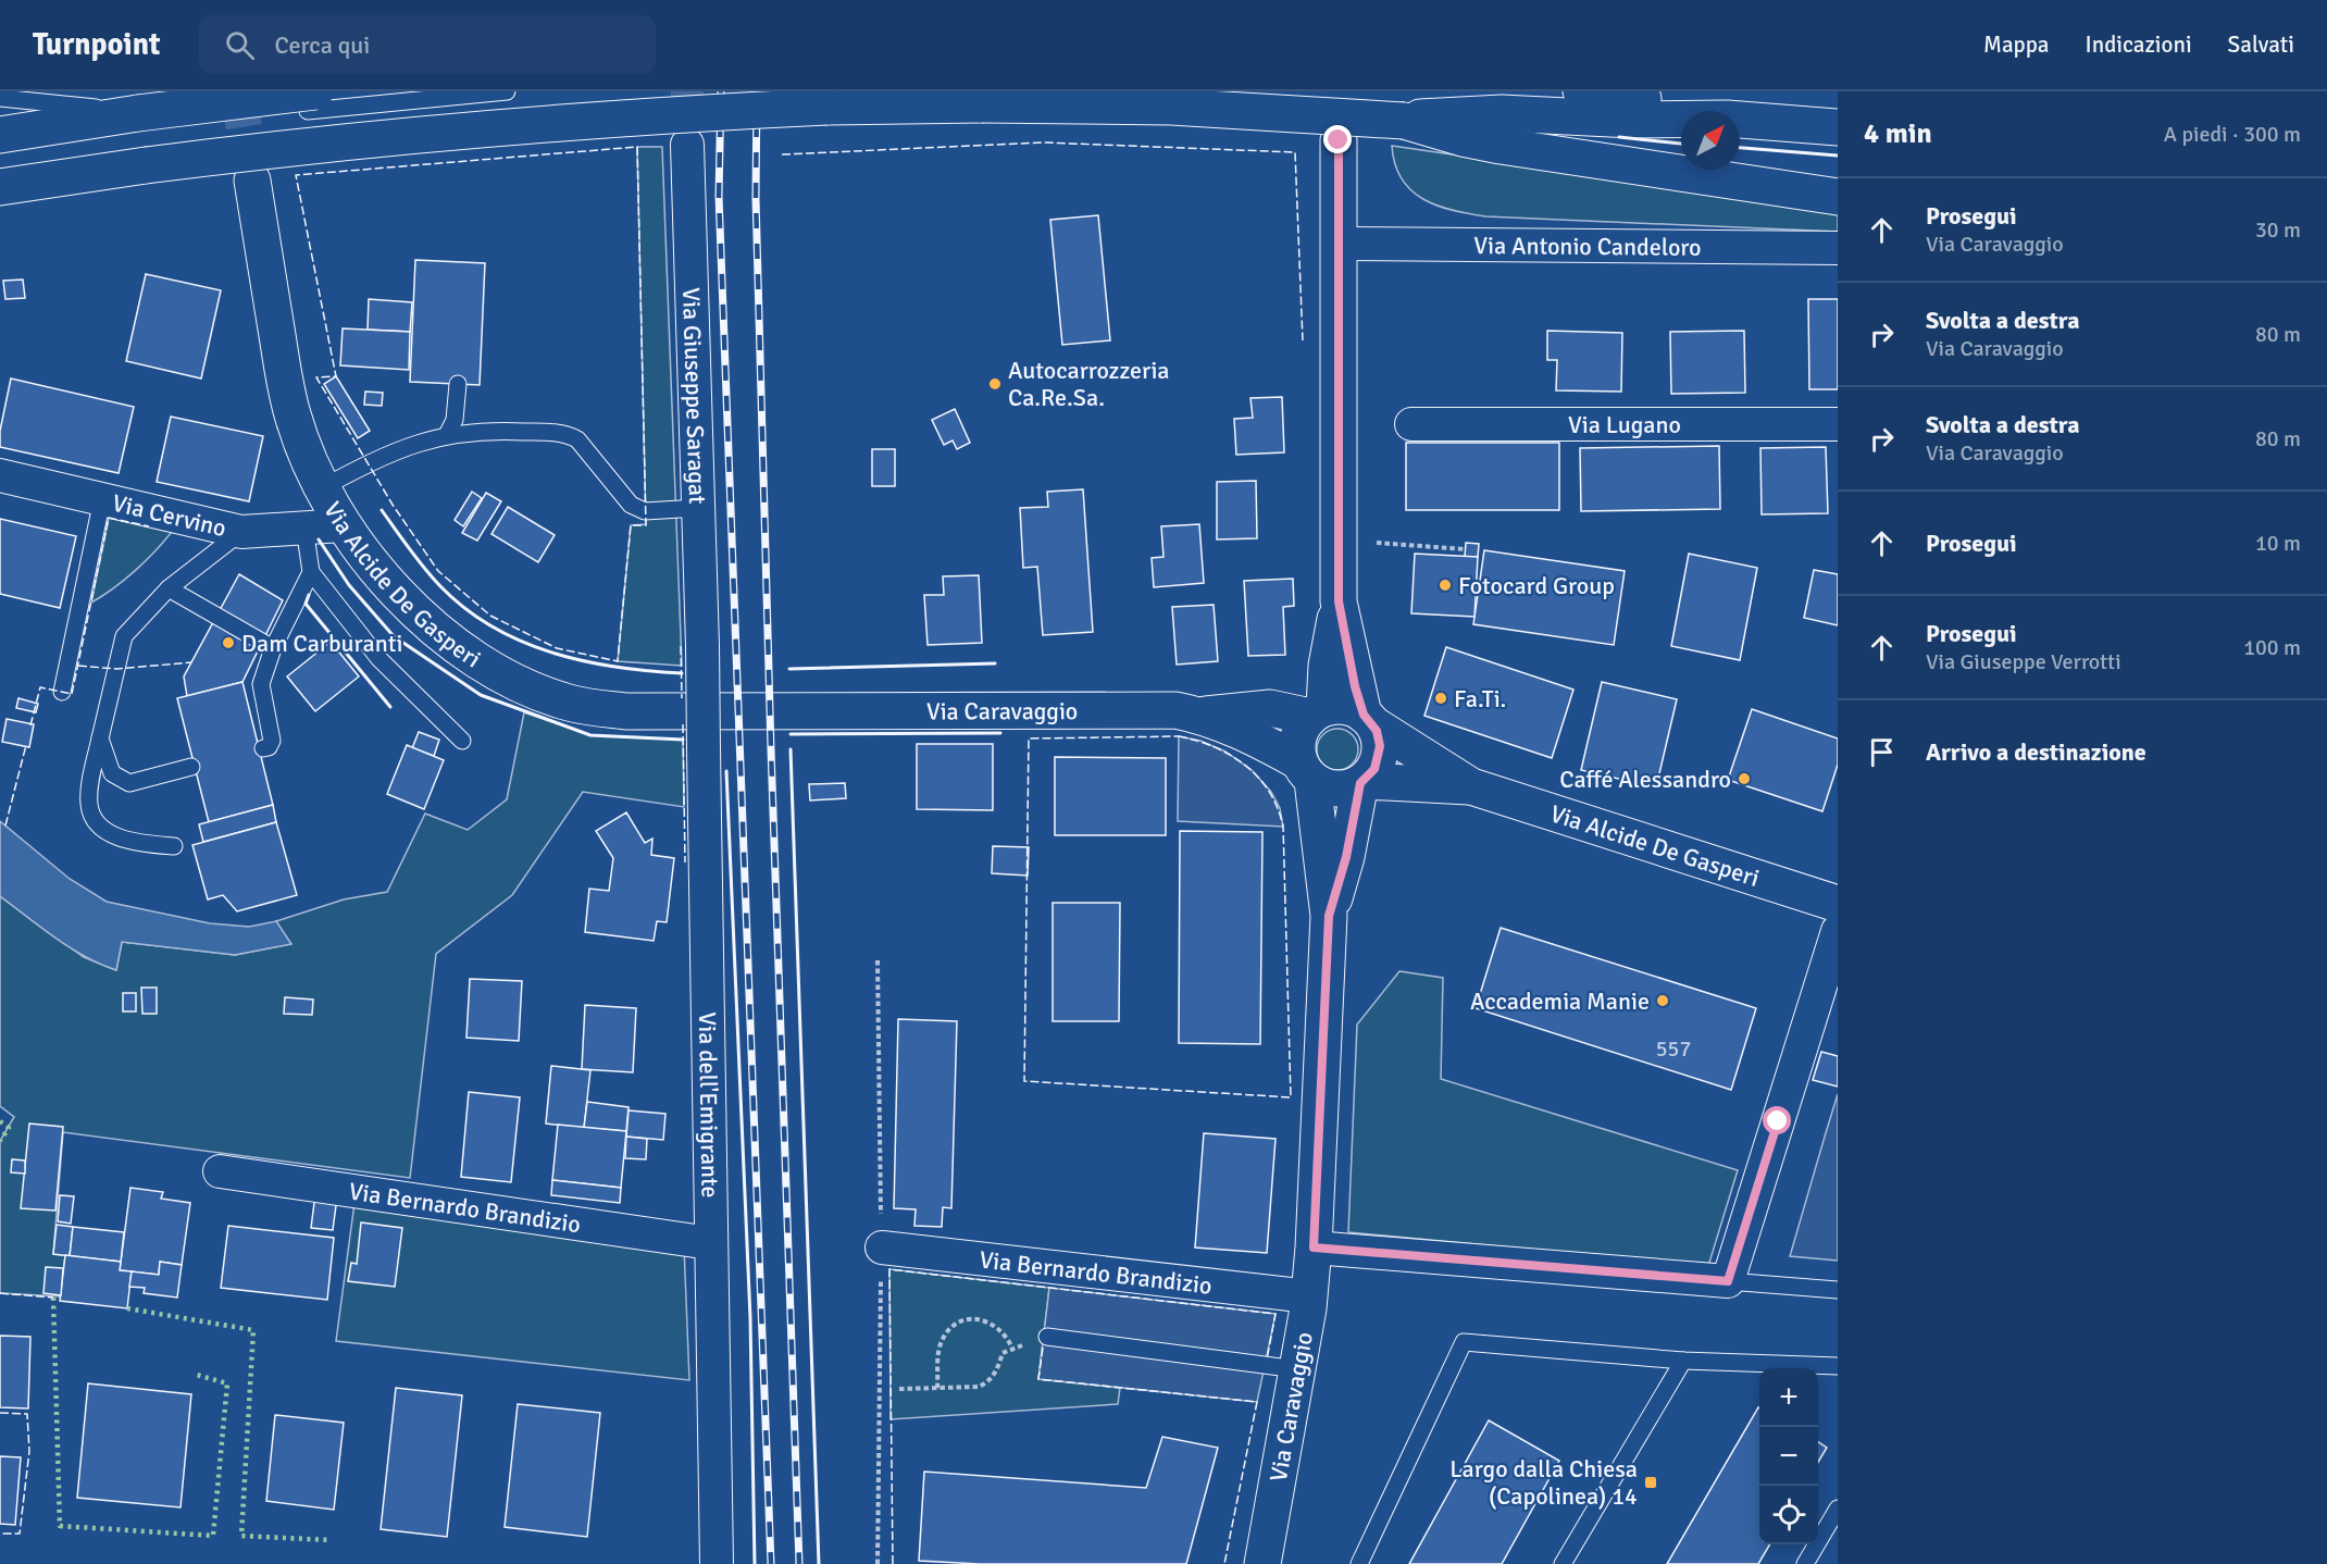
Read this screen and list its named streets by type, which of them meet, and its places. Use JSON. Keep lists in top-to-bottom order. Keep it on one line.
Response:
{"streets":{"main road":["Via Alcide De Gasperi","Via Caravaggio"],"street":["Via Antonio Candeloro","Via Giuseppe Saragat","Via Lugano","Via Cervino","Via dell'Emigrante","Via Bernardo Brandizio"]},"crossings":[["Via Giuseppe Saragat","Via dell'Emigrante"],["Via Cervino","Via Alcide De Gasperi"],["Via Alcide De Gasperi","Via Caravaggio"],["Via Caravaggio","Via Bernardo Brandizio"],["Via dell'Emigrante","Via Bernardo Brandizio"]],"places":{"other":["Autocarrozzeria Ca.Re.Sa.","Fotocard Group","Dam Carburanti","Fa.Ti.","Caffé Alessandro","Accademia Manie"],"transit":["Largo dalla Chiesa (Capolinea) 14"]},"house_numbers":["557"],"north":"top right","page":{"header":"Turnpoint","search":"Cerca qui","nav":["Mappa","Indicazioni","Salvati"],"heading":["4 min","A piedi · 300 m"],"list":[["Prosegui","Via Caravaggio","30 m"],["Svolta a destra","Via Caravaggio","80 m"],["Svolta a destra","Via Caravaggio","80 m"],["Prosegui","10 m"],["Prosegui","Via Giuseppe Verrotti","100 m"],"Arrivo a destinazione"],"map_buttons":["+","−"]}}
